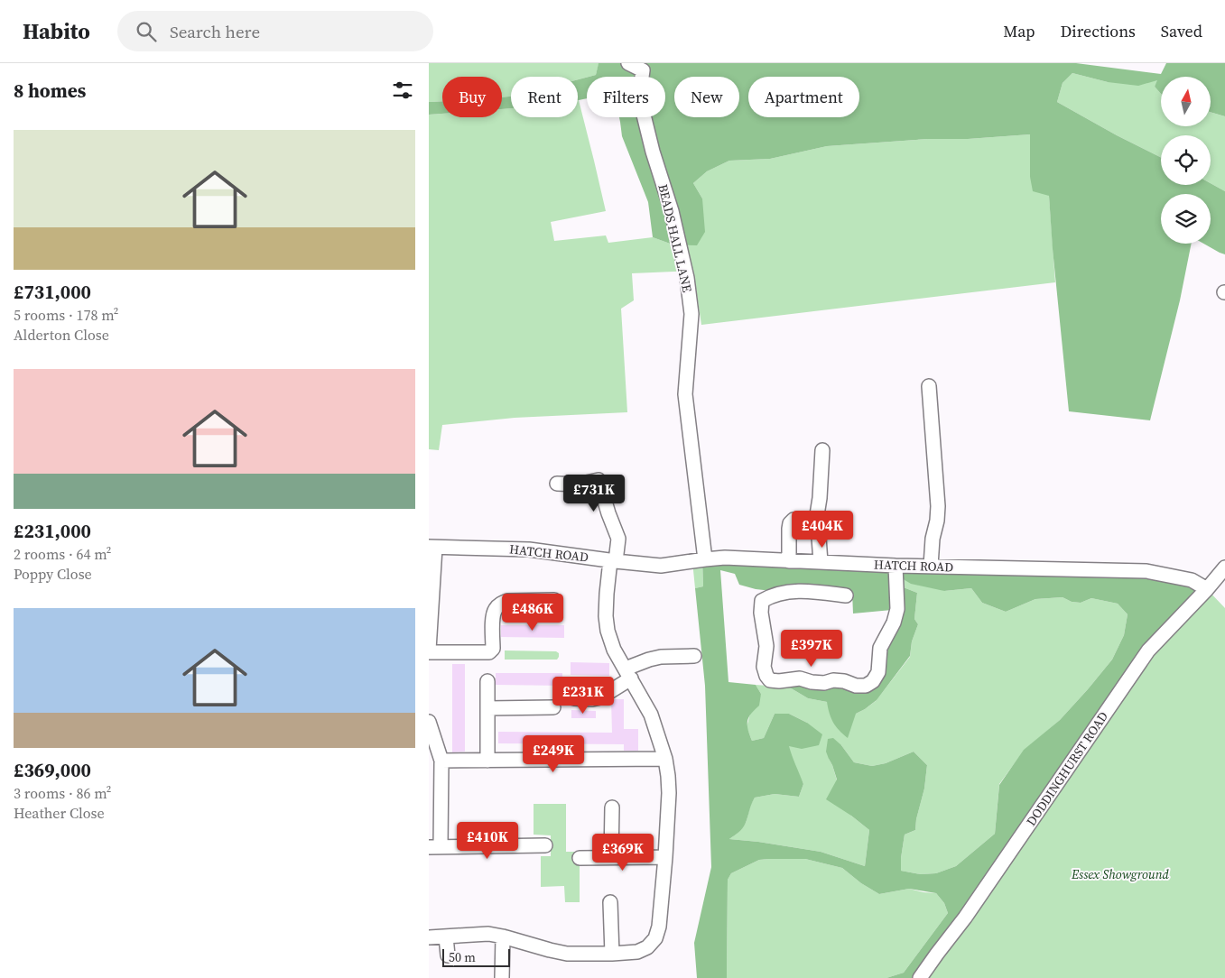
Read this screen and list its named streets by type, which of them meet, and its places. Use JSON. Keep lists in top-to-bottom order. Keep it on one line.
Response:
{"streets":{"street":["BEADS HALL LANE","HATCH ROAD","DODDINGHURST ROAD"]},"crossings":[["BEADS HALL LANE","HATCH ROAD"],["HATCH ROAD","DODDINGHURST ROAD"]],"parks":["Essex Showground"],"scale_bar":"50 m","north":"top","page":{"header":"Habito","search":"Search here","nav":["Map","Directions","Saved"],"heading":"8 homes","chip":["Buy","Rent","Filters","New","Apartment"],"list":[{"name":"£731,000","note":"5 rooms · 178 m² · Alderton Close"},{"name":"£231,000","note":"2 rooms · 64 m² · Poppy Close"},{"name":"£369,000","note":"3 rooms · 86 m² · Heather Close"}],"price":["£731K","£404K","£486K","£397K","£231K","£249K","£410K","£369K"],"scale":"50 m"}}
